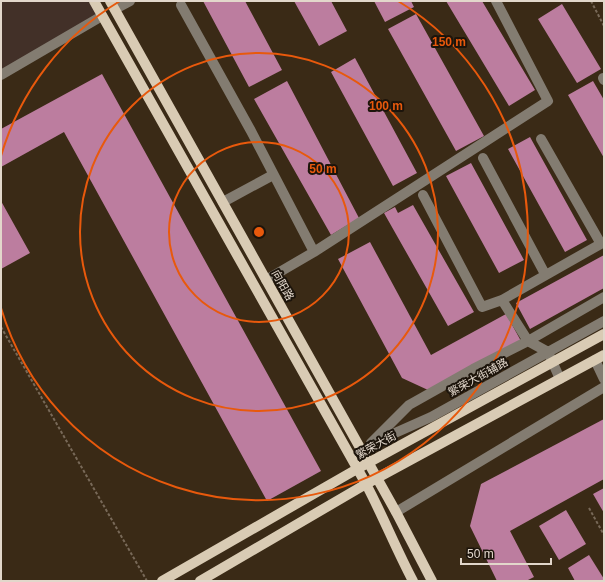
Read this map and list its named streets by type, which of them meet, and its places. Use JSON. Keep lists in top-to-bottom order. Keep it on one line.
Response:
{"streets":{"main road":["向阳路","繁荣大街"],"street":["繁荣大街辅路"]},"crossings":[["向阳路","繁荣大街辅路"],["向阳路","繁荣大街"]],"scale_bar":"50 m","rings":["150 m","100 m","50 m"]}
